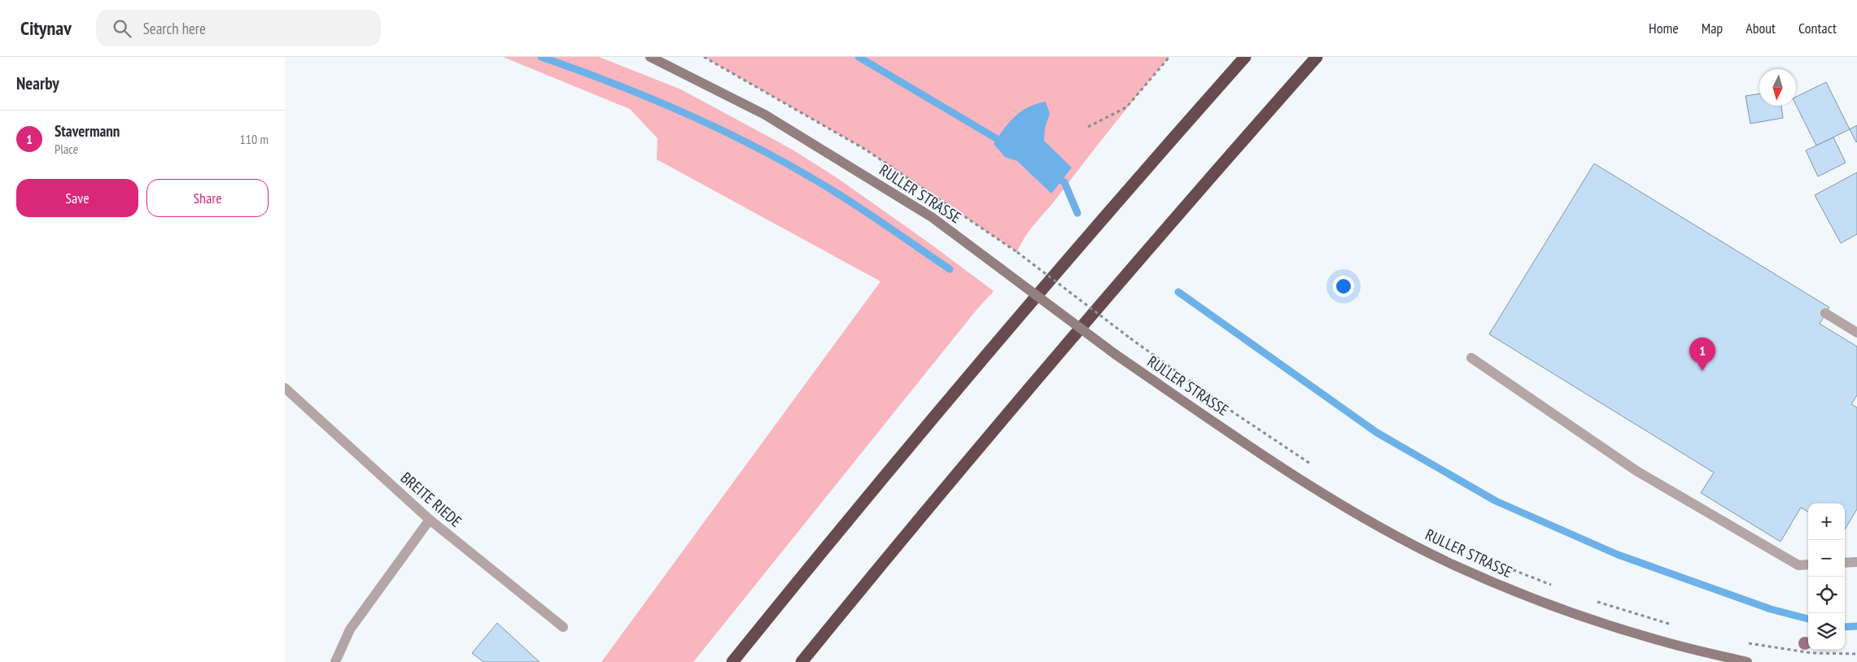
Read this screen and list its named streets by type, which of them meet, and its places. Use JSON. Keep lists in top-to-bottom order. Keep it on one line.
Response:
{"streets":{"main road":["RULLER STRASSE"],"street":["BREITE RIEDE"]},"north":"bottom","page":{"header":"Citynav","search":"Search here","nav":["Home","Map","About","Contact"],"heading":"Nearby","list":[{"mark":"1","name":"Stavermann","note":"Place","value":"110 m"}],"buttons":["Save","Share"],"pins":"1","map_buttons":["+","−"]}}
